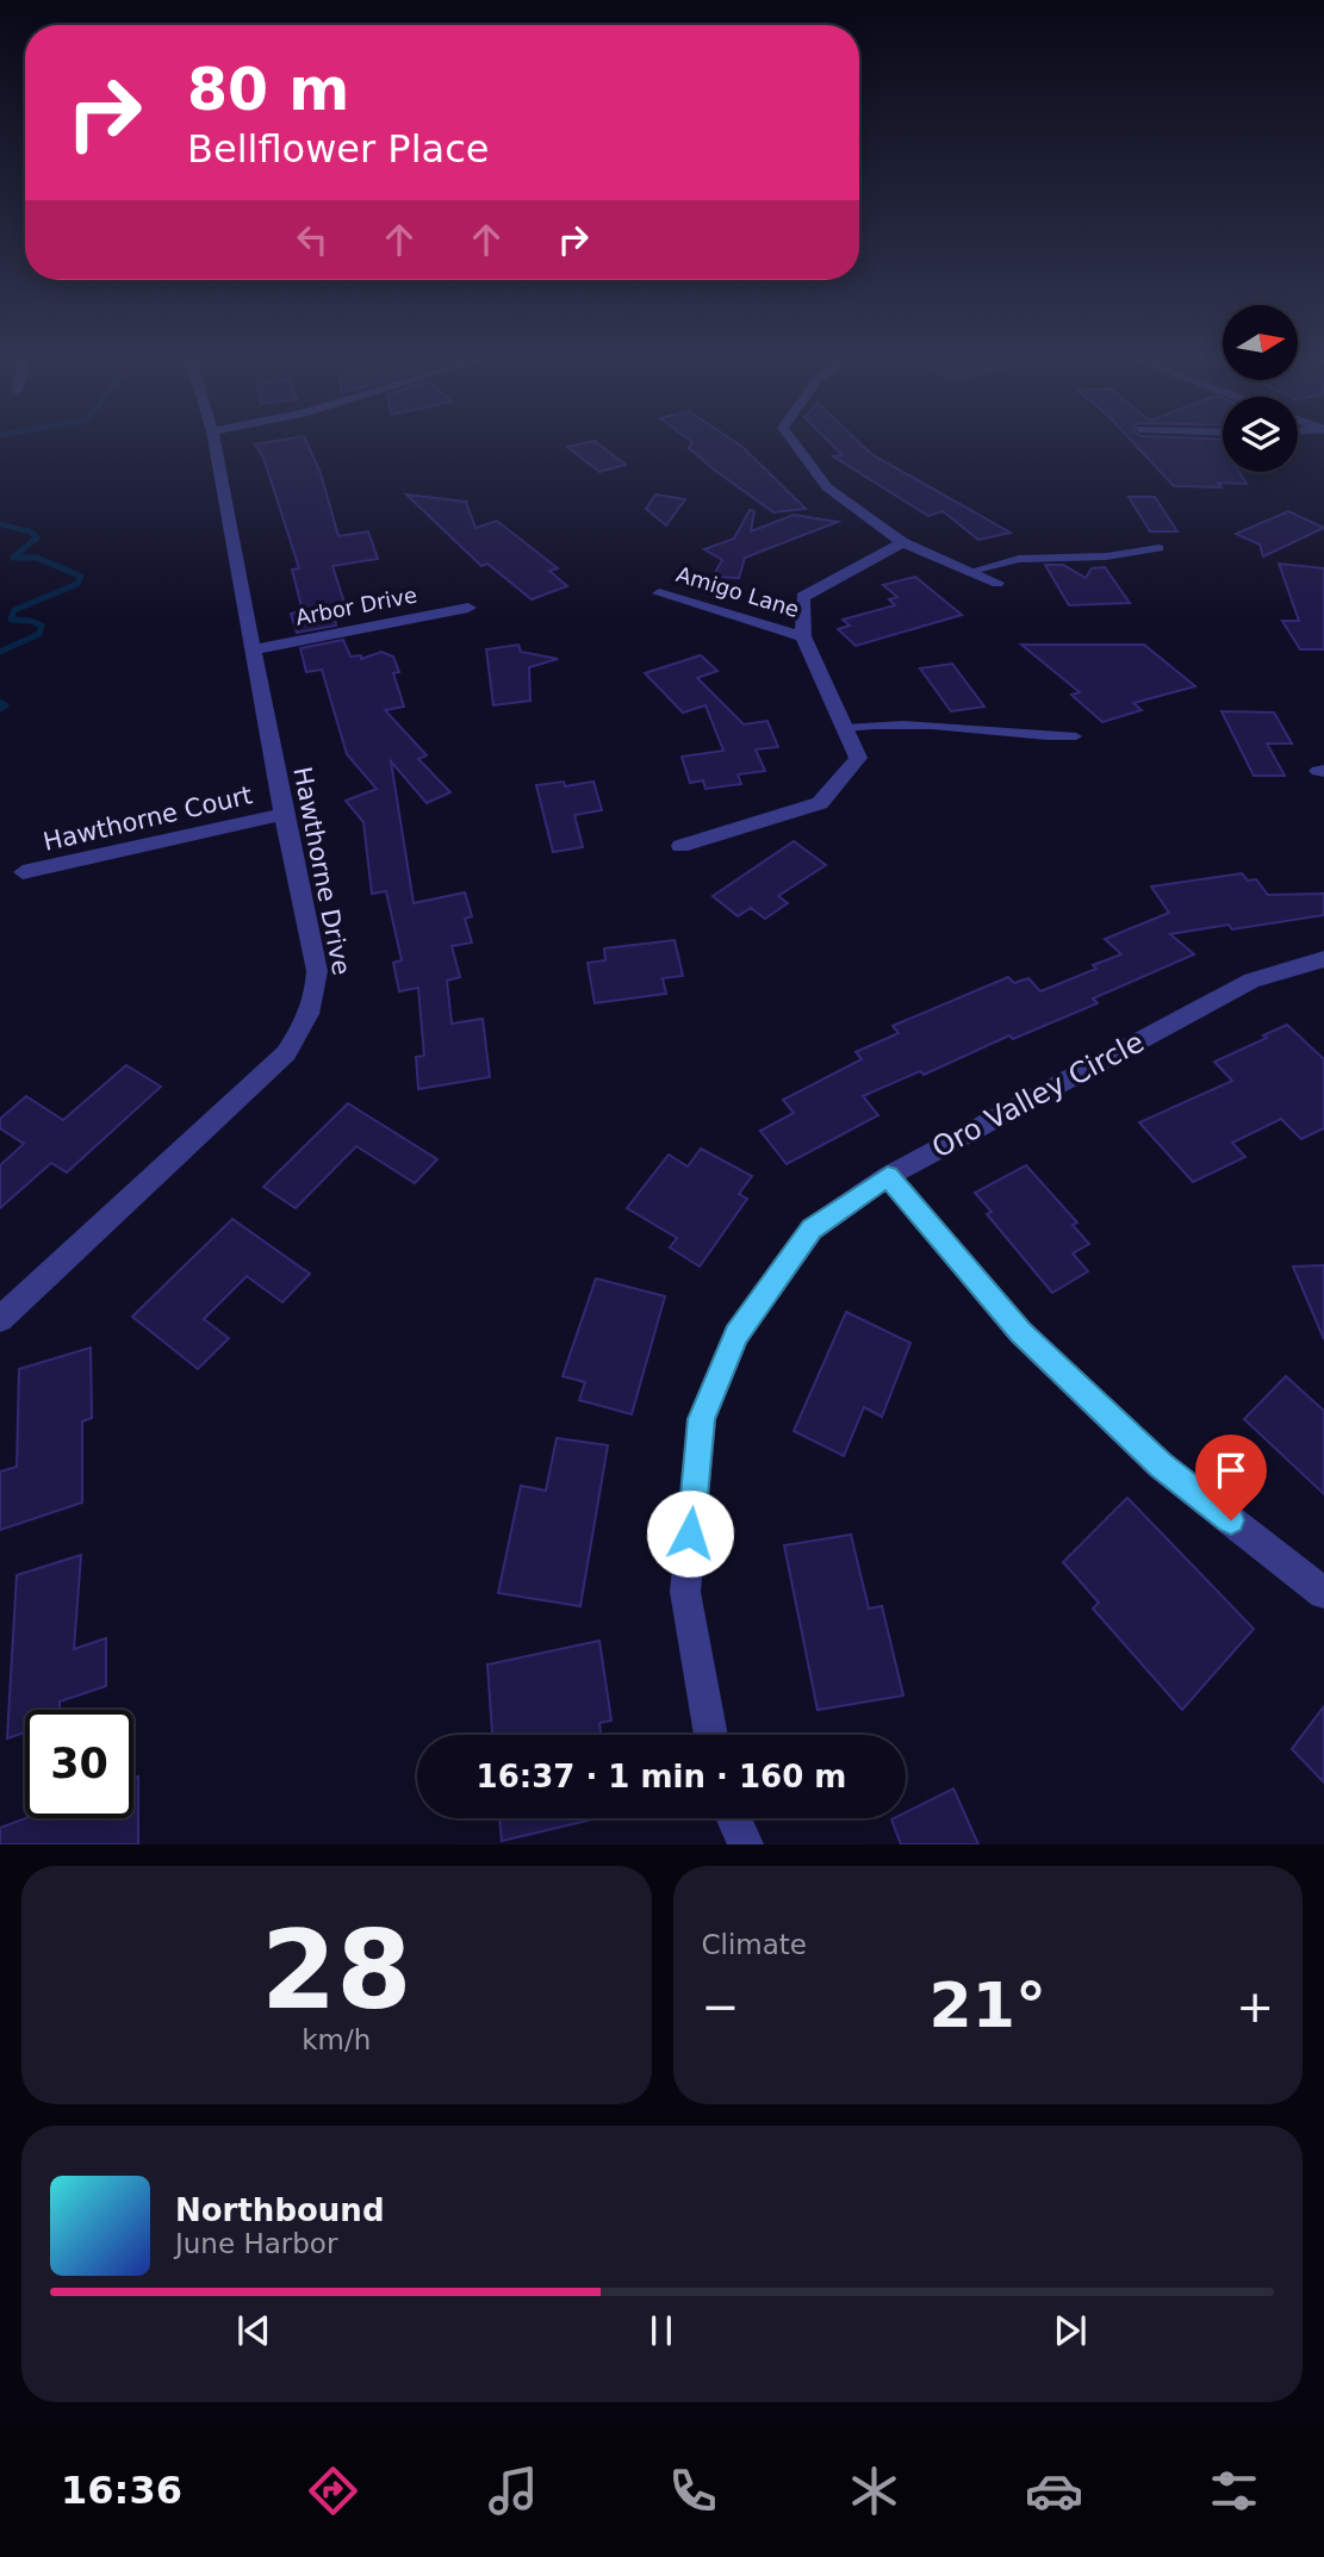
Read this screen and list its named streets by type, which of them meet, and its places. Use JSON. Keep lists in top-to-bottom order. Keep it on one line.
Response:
{"streets":{"street":["Amigo Lane","Arbor Drive","Hawthorne Court","Hawthorne Drive","Oro Valley Circle"]},"crossings":[["Arbor Drive","Hawthorne Drive"],["Hawthorne Court","Hawthorne Drive"]],"north":"right","page":{"turn":["80 m","Bellflower Place"],"limit":"30","trip":"16:37 · 1 min · 160 m","tile":[["28","km/h"],"Climate"],"heat":["−","21°","+"],"song":["Northbound","June Harbor"],"tabs":"16:36"}}
